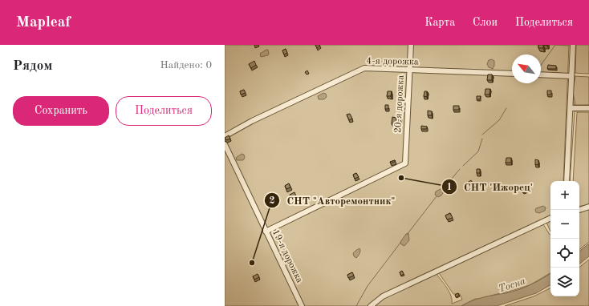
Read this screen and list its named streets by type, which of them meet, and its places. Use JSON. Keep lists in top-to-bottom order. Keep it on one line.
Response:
{"streets":{"street":["4-я дорожка","20-я дорожка","19-я дорожка"]},"crossings":[["4-я дорожка","20-я дорожка"],["20-я дорожка","19-я дорожка"]],"water":["Тосна"],"places":["СНТ 'Ижорец'","СНТ \"Авторемонтник\""],"north":"top left","page":{"header":"Mapleaf","nav":["Карта","Слои","Поделиться"],"heading":["Рядом","Найдено: 0"],"buttons":["Сохранить","Поделиться"],"map_buttons":["+","−"]}}
